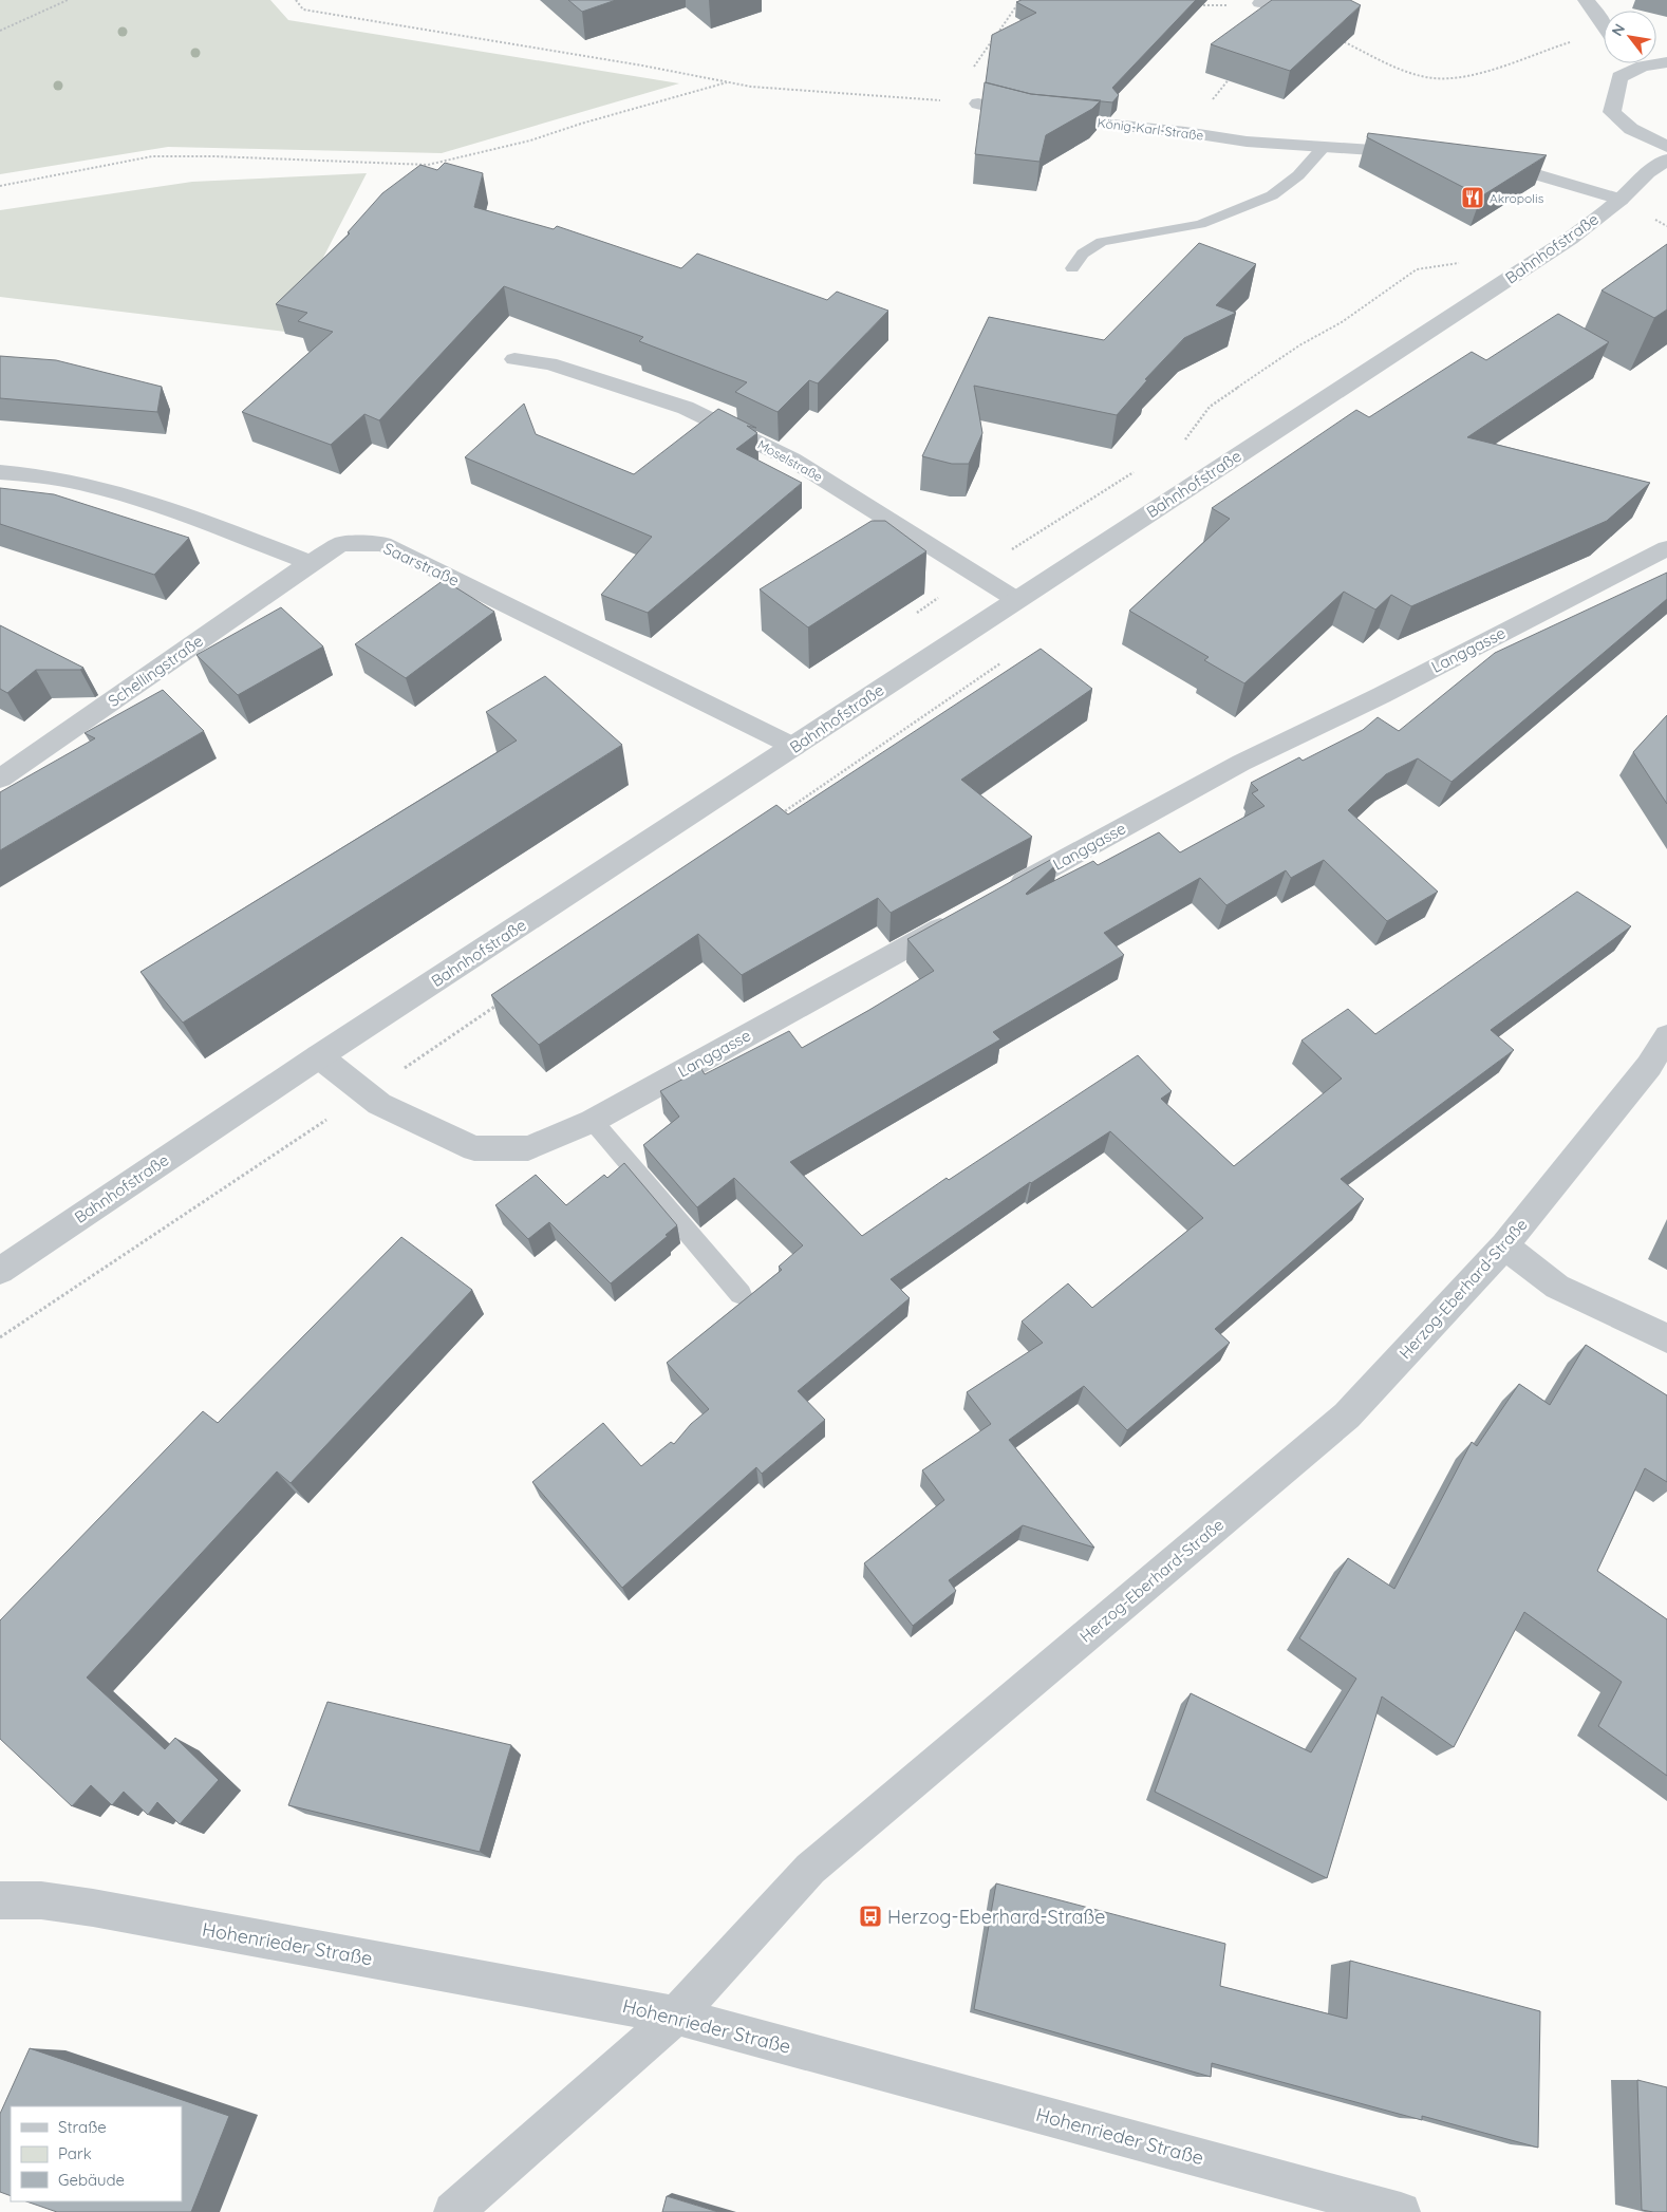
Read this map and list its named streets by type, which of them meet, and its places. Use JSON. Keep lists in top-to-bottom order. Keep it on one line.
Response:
{"streets":{"street":["König-Karl-Straße","Bahnhofstraße","Moselstraße","Saarstraße","Langgasse","Schellingstraße","Herzog-Eberhard-Straße","Hohenrieder Straße"]},"crossings":[["Bahnhofstraße","Moselstraße"],["Bahnhofstraße","Saarstraße"],["Bahnhofstraße","Langgasse"],["Saarstraße","Schellingstraße"],["Herzog-Eberhard-Straße","Hohenrieder Straße"]],"places":{"restaurant":["Akropolis"],"bus stop":["Herzog-Eberhard-Straße"]},"legend":["Straße","Park","Gebäude"],"north":"top left"}
